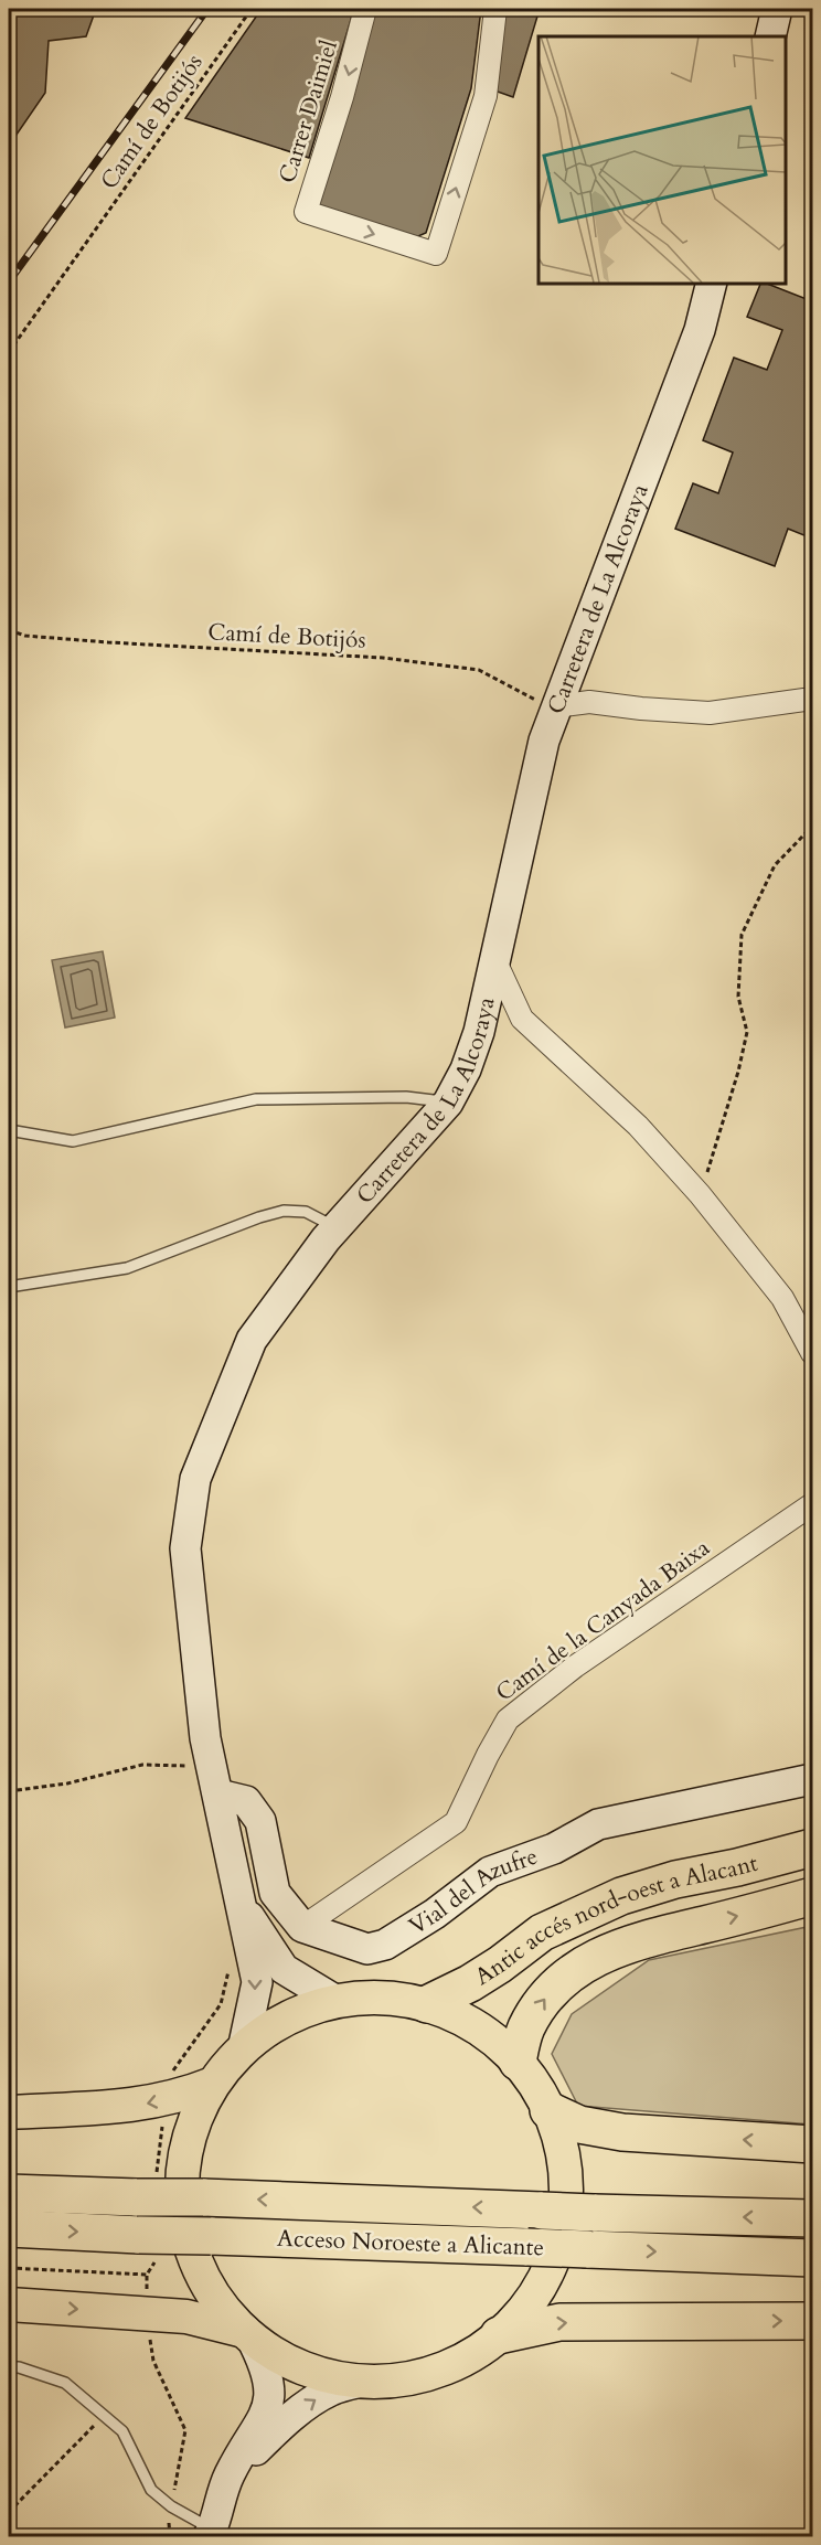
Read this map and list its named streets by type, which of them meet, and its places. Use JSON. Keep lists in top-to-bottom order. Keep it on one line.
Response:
{"streets":{"highway":["Antic accés nord-oest a Alacant","Acceso Noroeste a Alicante"],"street":["Carrer Daimiel","Carretera de La Alcoraya","Camí de la Canyada Baixa","Vial del Azufre"],"path":["Camí de Botijós"]},"crossings":[["Camí de Botijós","Carretera de La Alcoraya"],["Camí de la Canyada Baixa","Vial del Azufre"]]}
